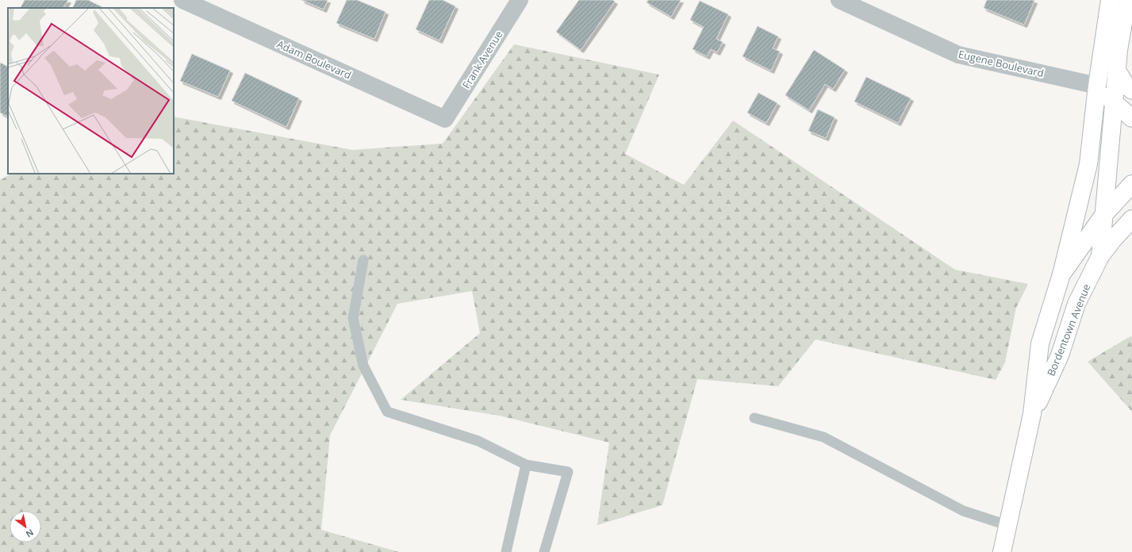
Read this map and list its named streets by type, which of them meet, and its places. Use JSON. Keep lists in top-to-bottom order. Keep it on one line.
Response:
{"streets":{"main road":["Bordentown Avenue"],"street":["Adam Boulevard","Frank Avenue","Eugene Boulevard"]},"crossings":[["Adam Boulevard","Frank Avenue"]],"north":"bottom right"}
